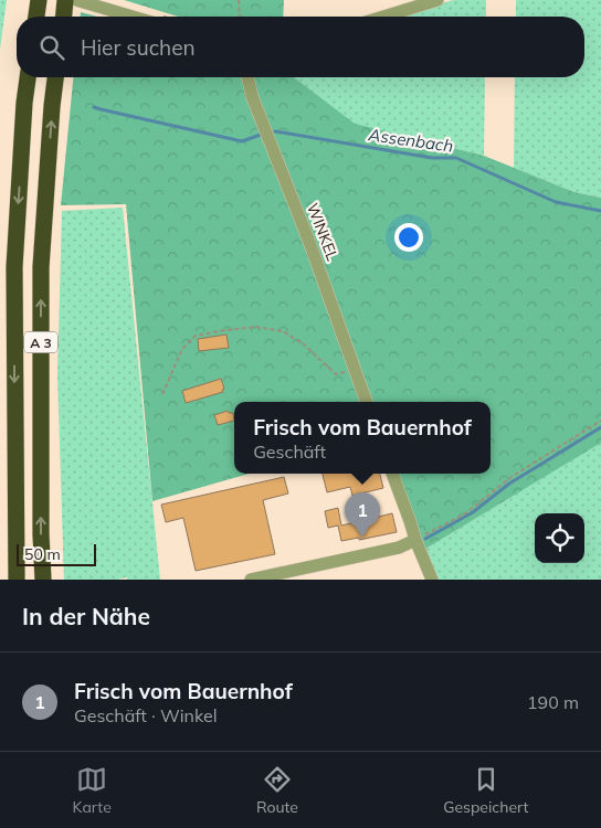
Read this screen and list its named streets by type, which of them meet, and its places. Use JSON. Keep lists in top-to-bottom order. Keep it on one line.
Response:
{"streets":{"highway":["A 3"],"street":["WINKEL"]},"water":["Assenbach"],"scale_bar":"50 m","page":{"search":"Hier suchen","popup":["Frisch vom Bauernhof","Geschäft"],"pins":"1","scale":"50 m","heading":"In der Nähe","list":[{"mark":"1","name":"Frisch vom Bauernhof","note":"Geschäft · Winkel","value":"190 m"}],"nav":["Karte","Route","Gespeichert"]}}
